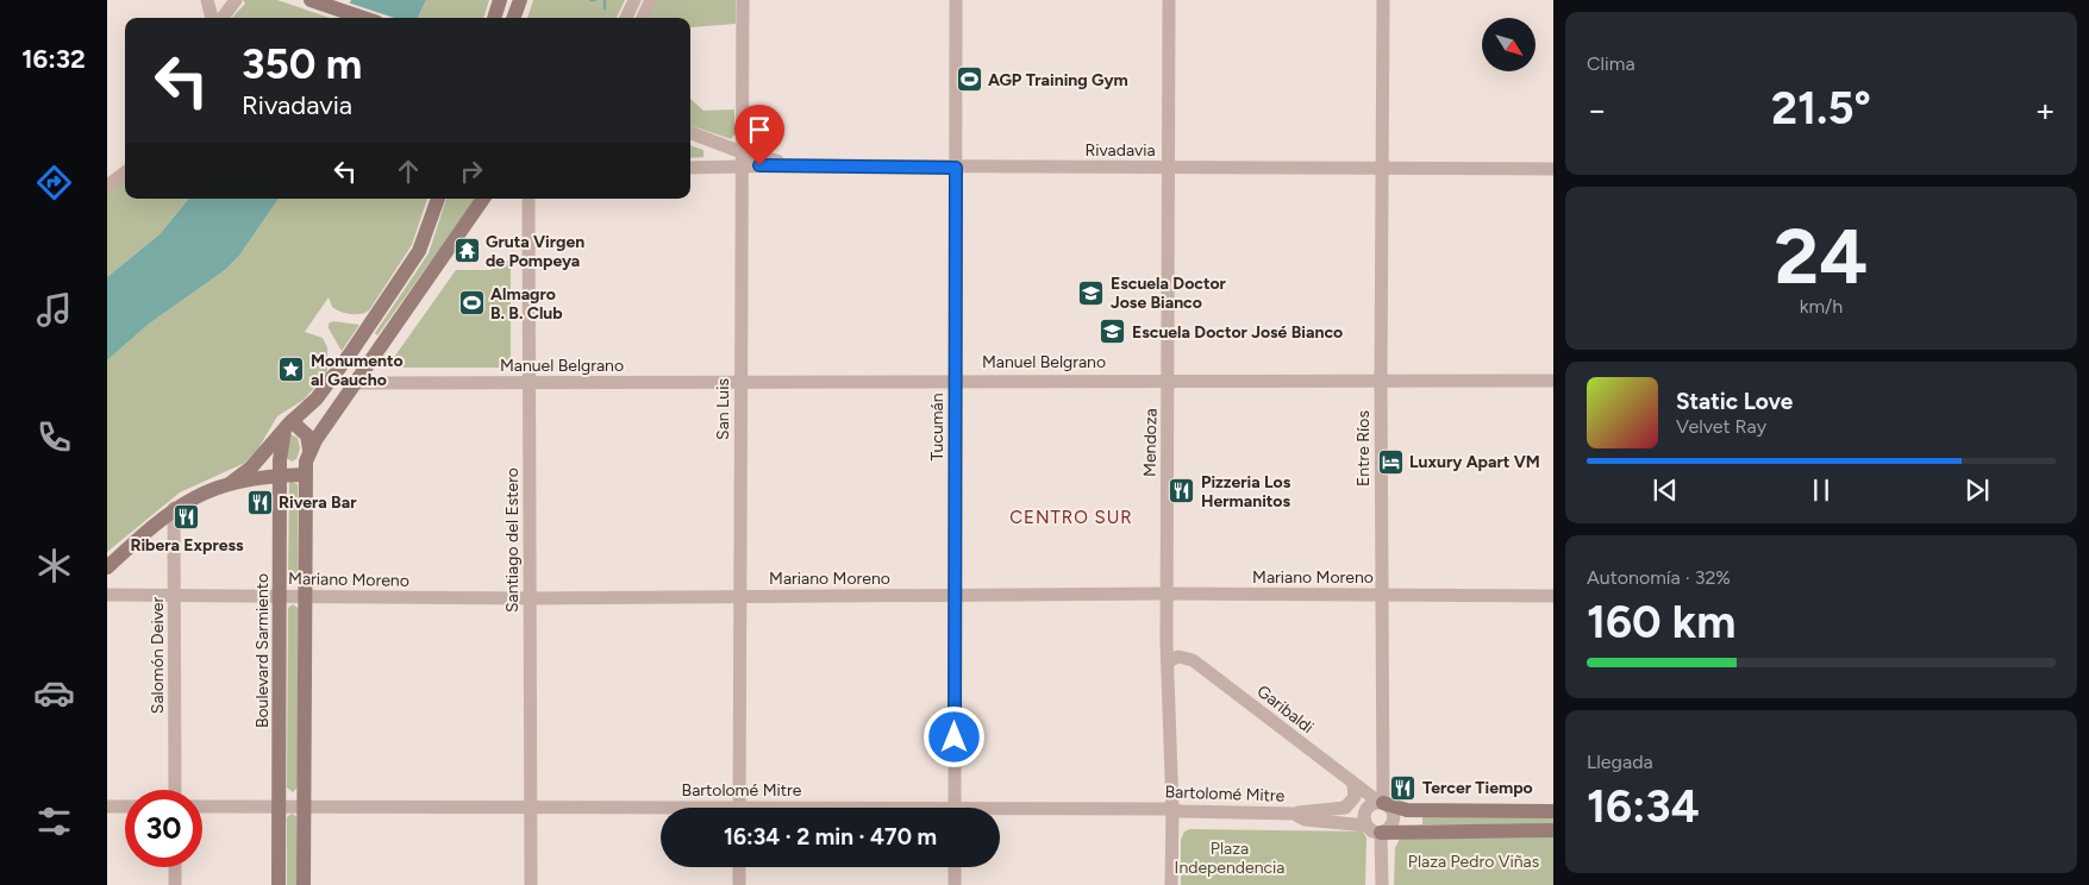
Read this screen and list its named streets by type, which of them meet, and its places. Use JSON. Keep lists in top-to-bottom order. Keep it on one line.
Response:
{"streets":{"main road":["Boulevard Sarmiento","Bartolomé Mitre"],"street":["Rivadavia","Manuel Belgrano","San Luis","Tucumán","Mendoza","Entre Ríos","Santiago del Estero","Mariano Moreno","Salomón Deiver","Garibaldi"]},"crossings":[["Rivadavia","San Luis"],["Rivadavia","Tucumán"],["Rivadavia","Mendoza"],["Rivadavia","Entre Ríos"],["Manuel Belgrano","San Luis"],["Manuel Belgrano","Tucumán"],["Manuel Belgrano","Mendoza"],["Manuel Belgrano","Entre Ríos"],["Manuel Belgrano","Santiago del Estero"],["San Luis","Mariano Moreno"],["Tucumán","Mariano Moreno"],["Mendoza","Mariano Moreno"],["Mendoza","Garibaldi"],["Mendoza","Bartolomé Mitre"],["Entre Ríos","Mariano Moreno"],["Entre Ríos","Garibaldi"],["Entre Ríos","Bartolomé Mitre"],["Santiago del Estero","Mariano Moreno"],["Santiago del Estero","Bartolomé Mitre"],["Mariano Moreno","Boulevard Sarmiento"],["Mariano Moreno","Salomón Deiver"],["Boulevard Sarmiento","Bartolomé Mitre"],["Garibaldi","Bartolomé Mitre"]],"districts":["CENTRO SUR"],"parks":["Plaza Independencia","Plaza Pedro Viñas"],"places":{"sports":["AGP Training Gym","Almagro B. B. Club"],"temple":["Gruta Virgen de Pompeya"],"school or university":["Escuela Doctor Jose Bianco","Escuela Doctor José Bianco"],"place":["Monumento al Gaucho"],"hotel":["Luxury Apart VM"],"restaurant":["Pizzeria Los Hermanitos","Rivera Bar","Ribera Express","Tercer Tiempo"]},"north":"bottom right","page":{"tabs":"16:32","tile":["Clima",["24","km/h"],["Autonomía · 32%","160 km"],["Llegada","16:34"]],"turn":["350 m","Rivadavia"],"heat":["−","21.5°","+"],"song":["Static Love","Velvet Ray"],"limit":"30","trip":"16:34 · 2 min · 470 m"}}
